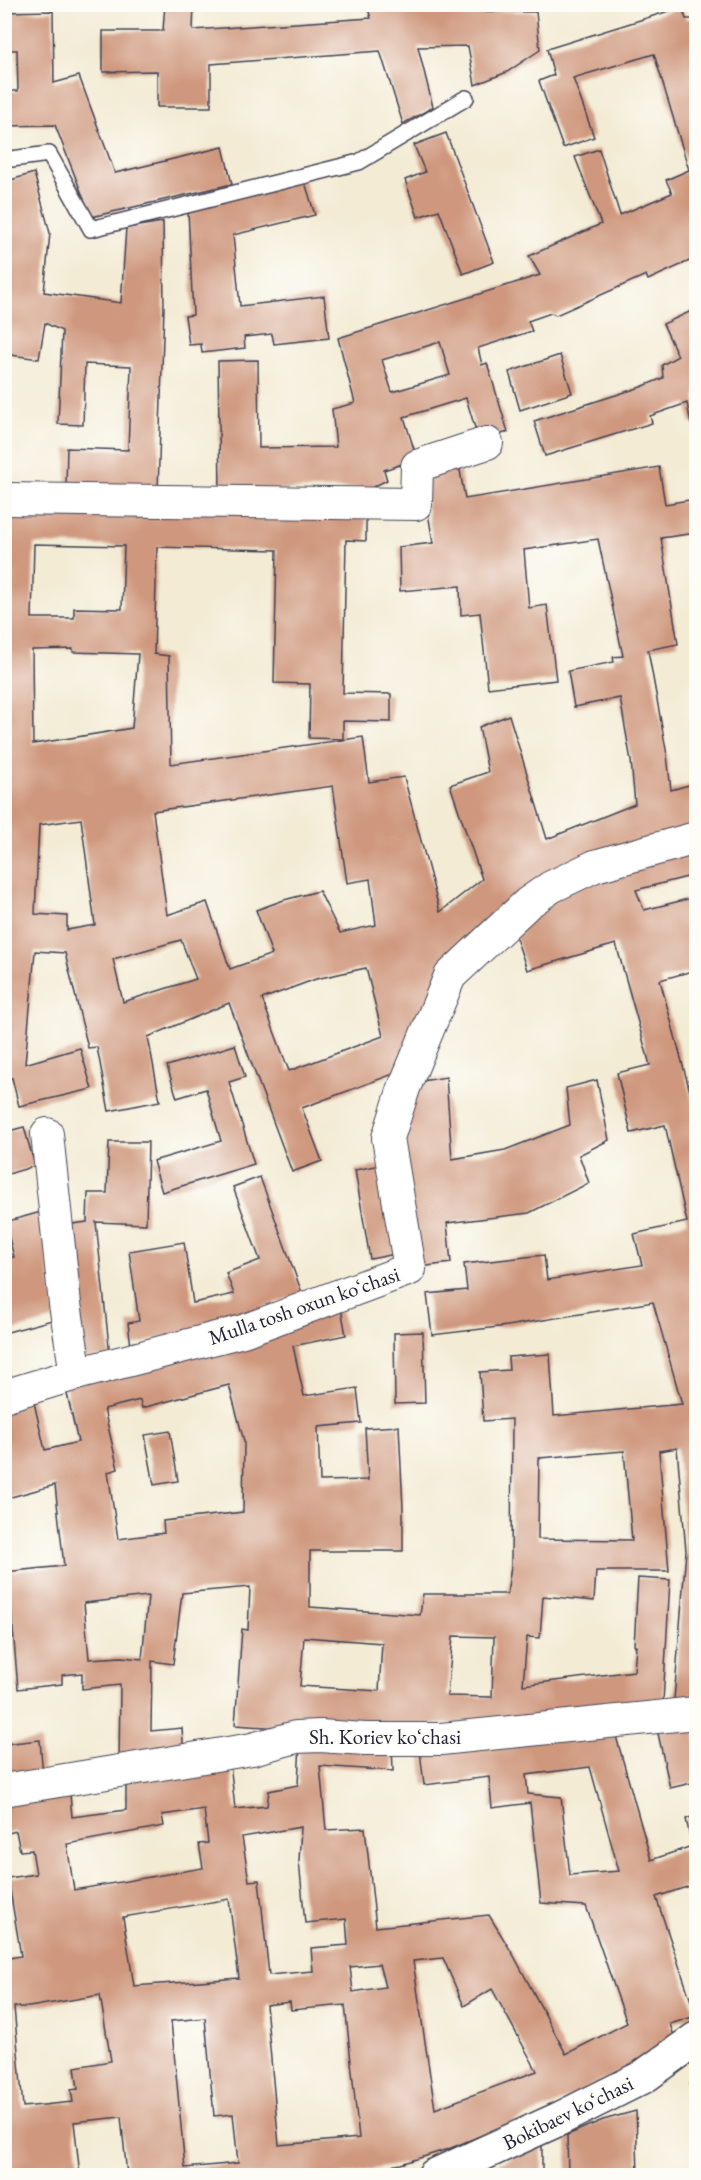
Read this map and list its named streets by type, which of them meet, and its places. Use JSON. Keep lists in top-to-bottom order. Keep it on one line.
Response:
{"streets":{"street":["Mulla tosh oxun koʻchasi","Sh. Koriev koʻchasi","Bokibaev koʻchasi"]}}
